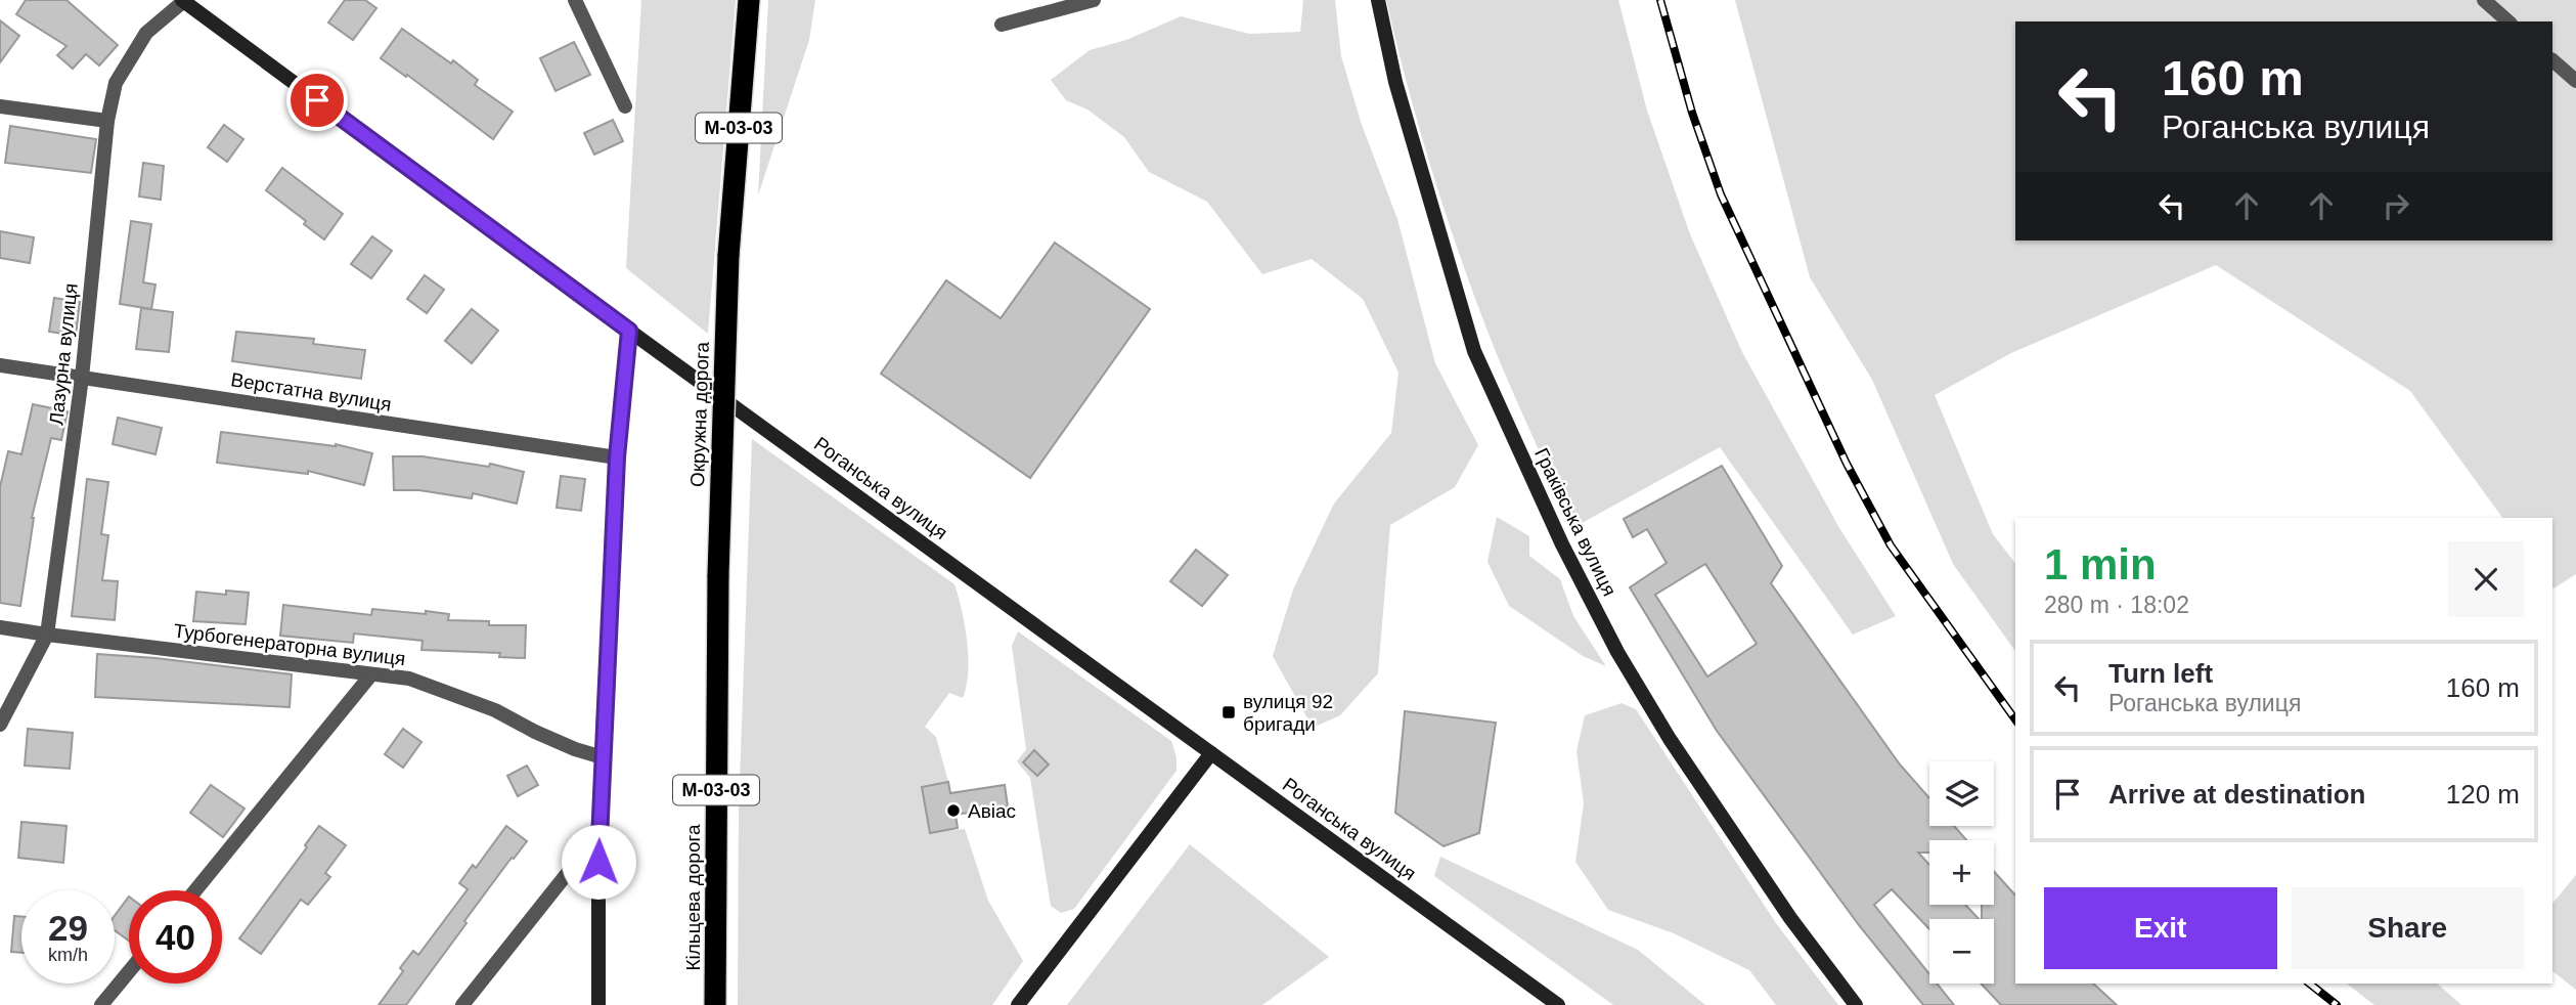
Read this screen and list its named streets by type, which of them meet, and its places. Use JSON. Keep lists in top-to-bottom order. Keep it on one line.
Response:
{"streets":{"highway":["М-03-03","Окружна дорога","Кільцева дорога"],"street":["Лазурна вулиця","Верстатна вулиця","Роганська вулиця","Граківська вулиця","Турбогенераторна вулиця"]},"crossings":[["Лазурна вулиця","Верстатна вулиця"],["Лазурна вулиця","Роганська вулиця"],["Лазурна вулиця","Турбогенераторна вулиця"],["Окружна дорога","Кільцева дорога"]],"places":{"transit":["вулиця 92 бригади"],"other":["Авіас"]},"page":{"turn":["160 m","Роганська вулиця"],"heading":["1 min","280 m · 18:02"],"list":[{"name":"Turn left","note":"Роганська вулиця","value":"160 m"},{"name":"Arrive at destination","value":"120 m"}],"map_buttons":["+","−"],"buttons":["Exit","Share"],"speed":"29 km/h","limit":"40"}}
